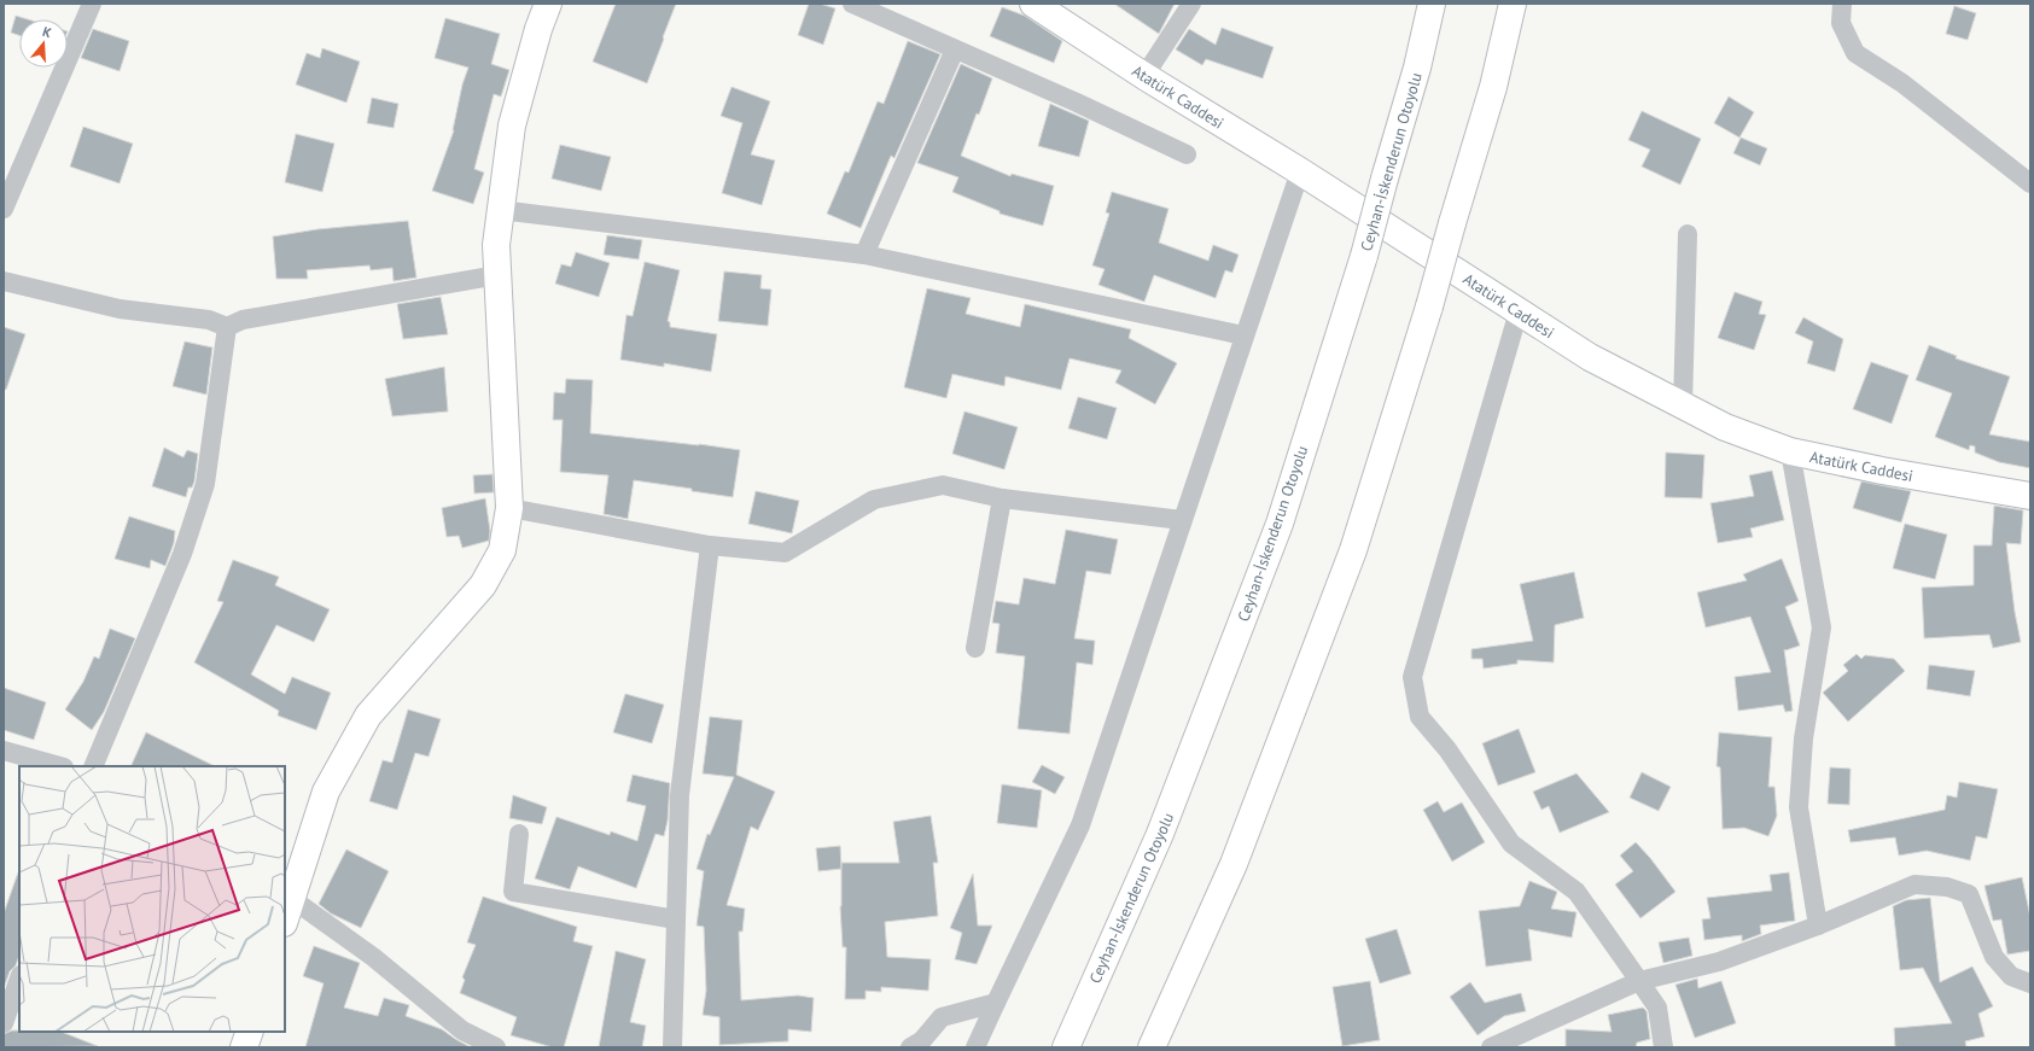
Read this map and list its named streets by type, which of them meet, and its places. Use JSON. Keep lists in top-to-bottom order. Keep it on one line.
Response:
{"streets":{"main road":["Atatürk Caddesi","Ceyhan-İskenderun Otoyolu"]},"north":"top"}
